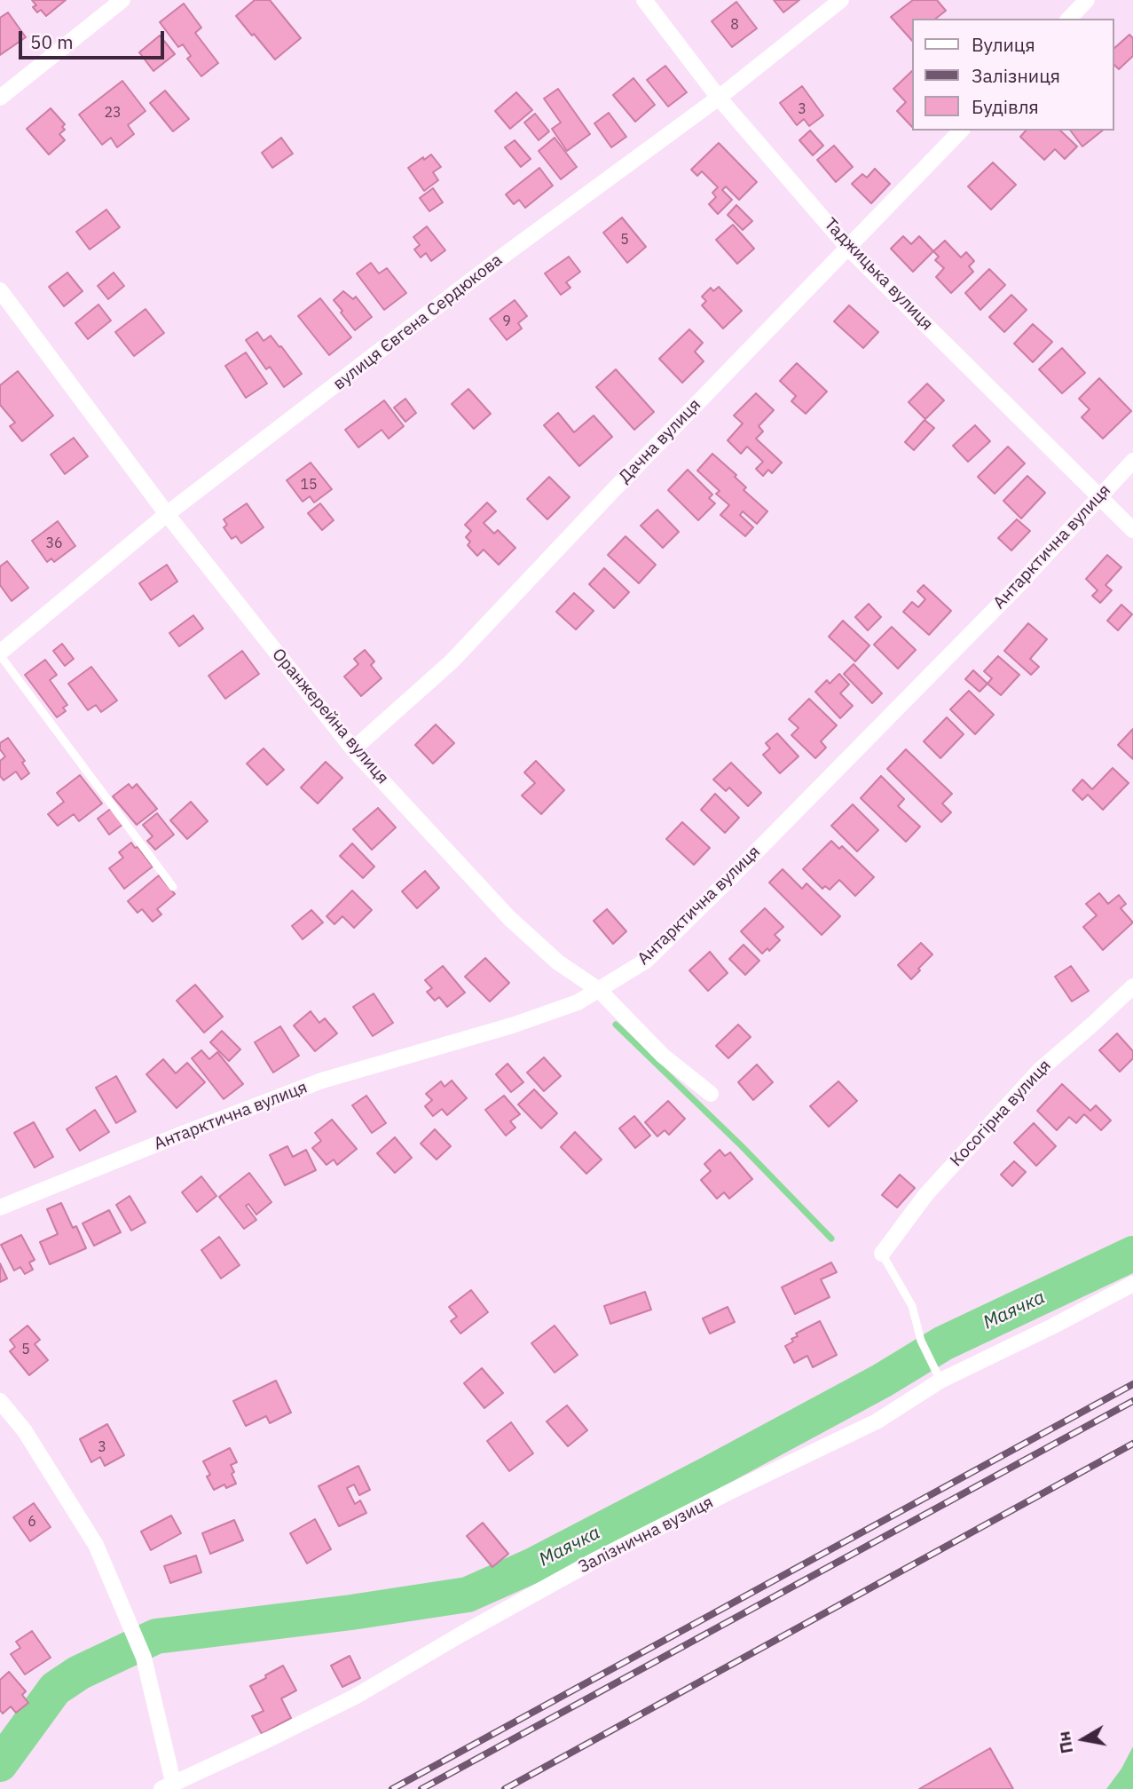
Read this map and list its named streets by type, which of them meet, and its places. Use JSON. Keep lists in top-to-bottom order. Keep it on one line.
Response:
{"streets":{"street":["Таджицька вулиця","вулиця Євгена Сердюкова","Дачна вулиця","Антарктична вулиця","Оранжерейна вулиця","Косогірна вулиця","Залізнична вузиця"]},"crossings":[["Таджицька вулиця","вулиця Євгена Сердюкова"],["Таджицька вулиця","Дачна вулиця"],["Таджицька вулиця","Антарктична вулиця"],["вулиця Євгена Сердюкова","Оранжерейна вулиця"],["Дачна вулиця","Оранжерейна вулиця"],["Антарктична вулиця","Оранжерейна вулиця"]],"water":["Маячка"],"house_numbers":["8","3","23","5","9","15","36","5","3","6"],"legend":["Вулиця","Залізниця","Будівля"],"scale_bar":"50 m","north":"left"}
